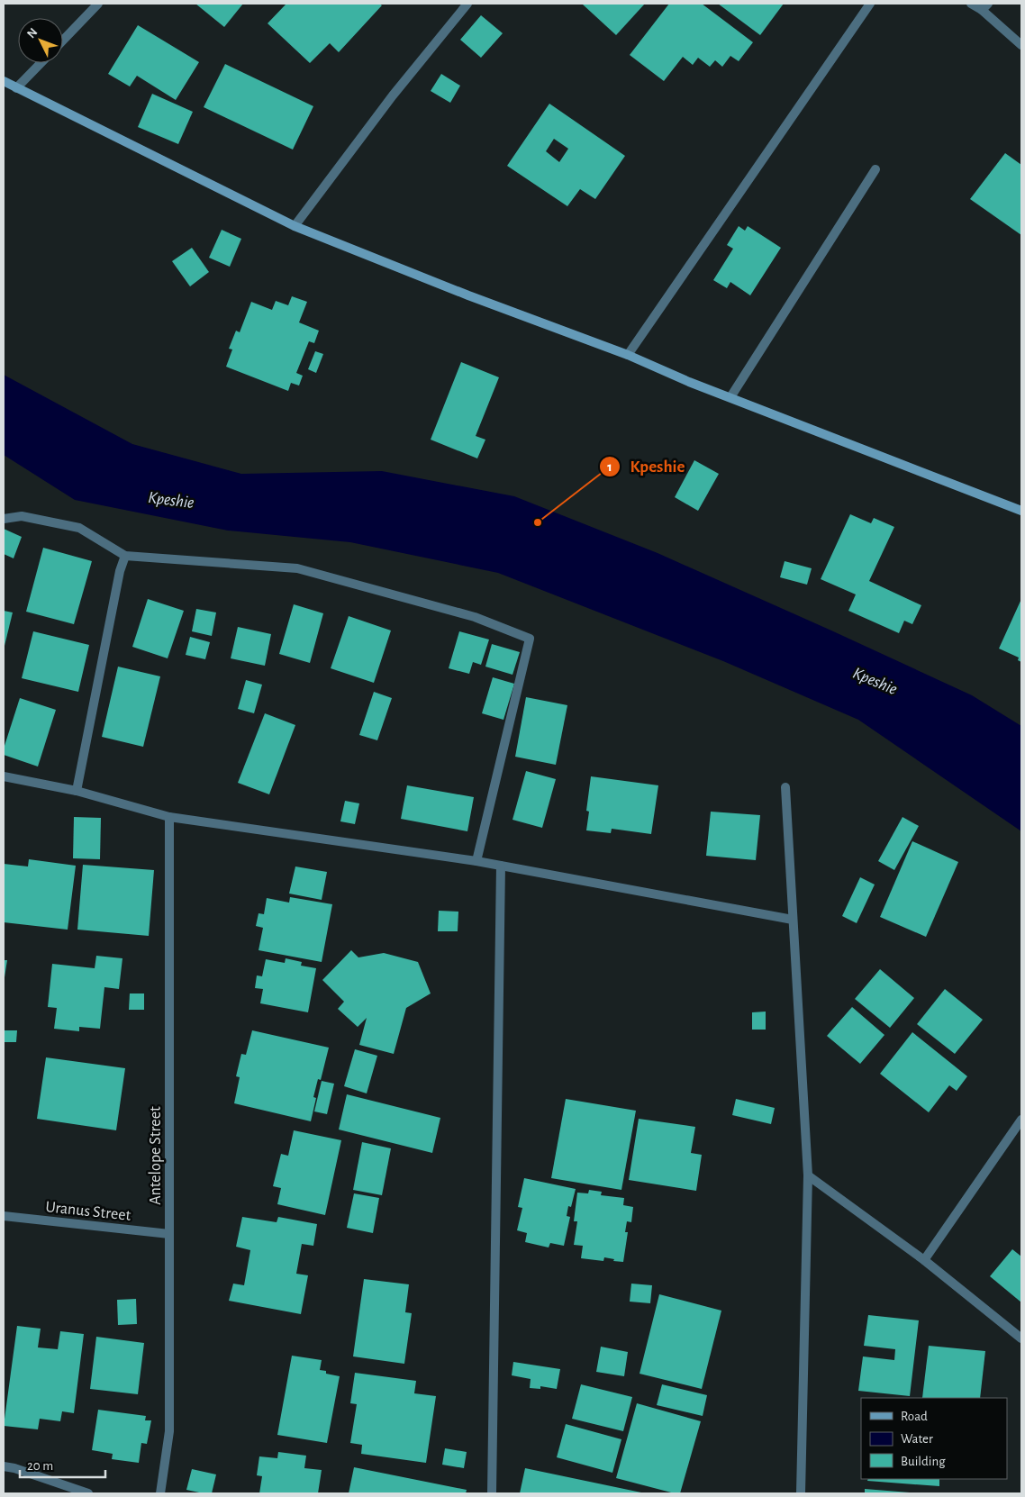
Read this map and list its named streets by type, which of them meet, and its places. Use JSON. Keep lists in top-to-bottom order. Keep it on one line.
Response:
{"streets":{"street":["Antelope Street","Uranus Street"]},"crossings":[["Antelope Street","Uranus Street"]],"water":["Kpeshie"],"places":["Kpeshie"],"legend":["Road","Water","Building"],"scale_bar":"20 m","north":"top left"}
